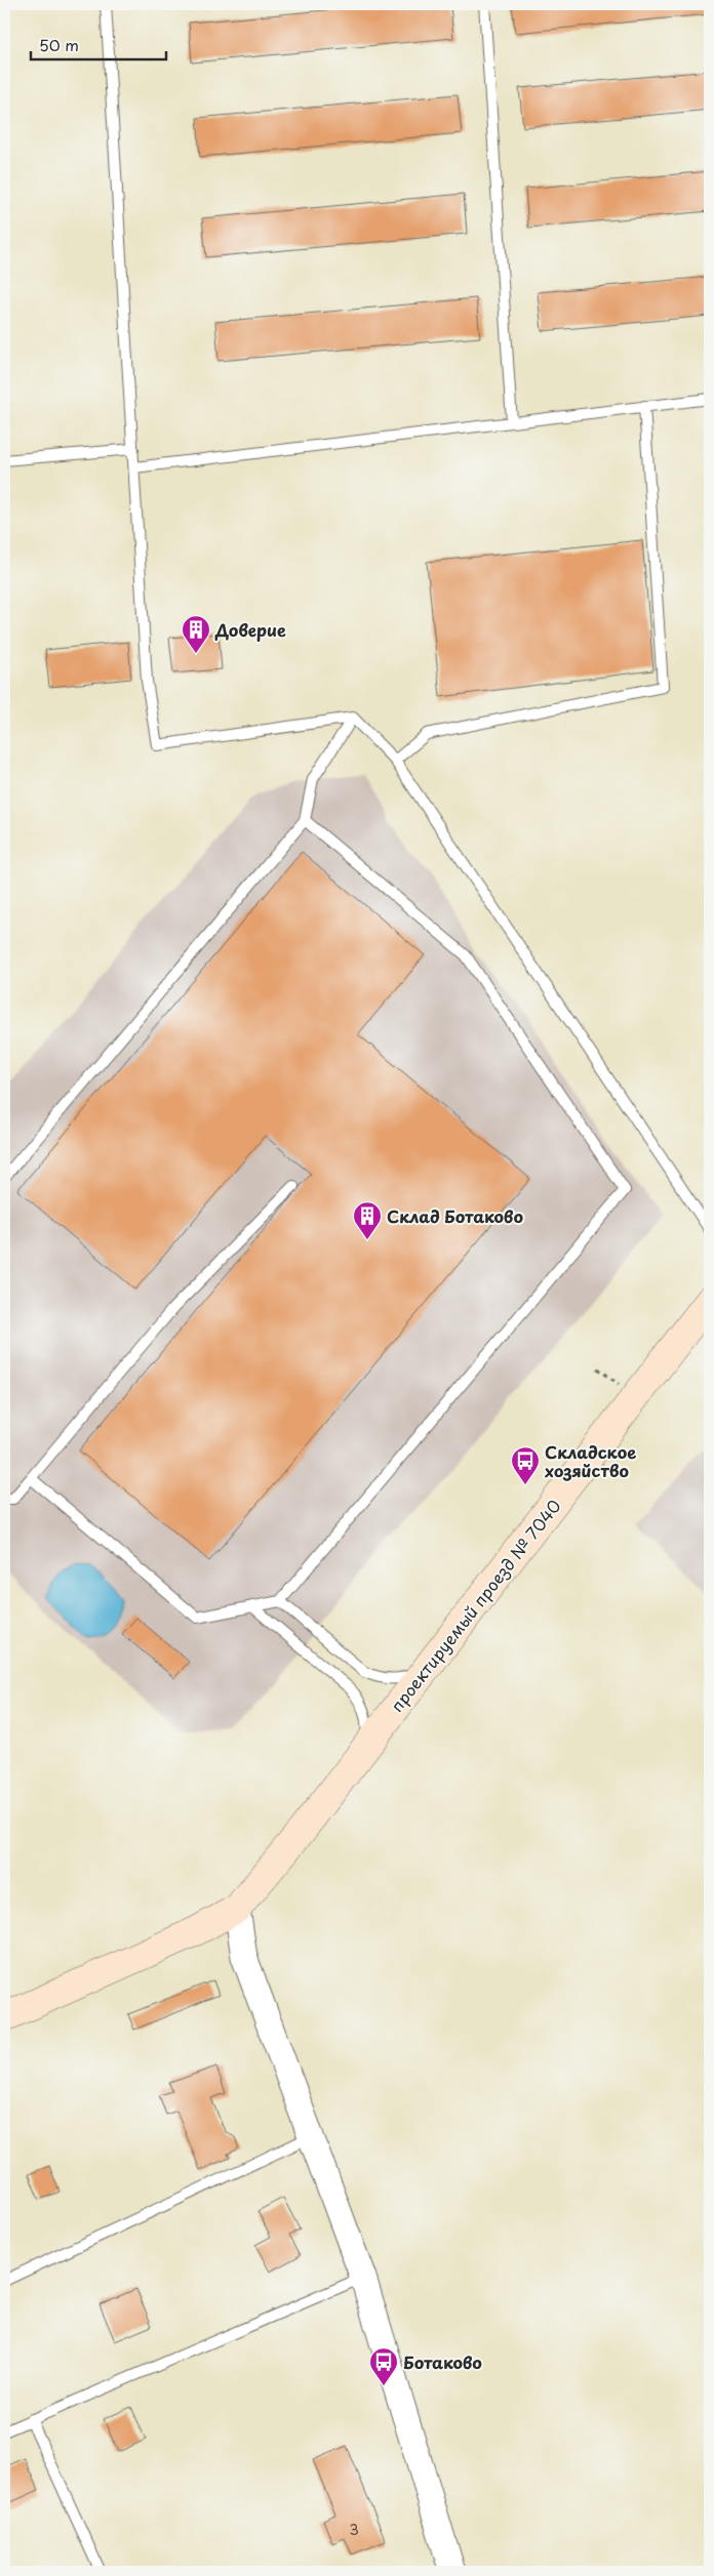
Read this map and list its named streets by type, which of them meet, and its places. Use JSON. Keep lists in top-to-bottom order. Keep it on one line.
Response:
{"streets":{"main road":["проектируемый проезд № 7040"]},"places":{"building":["Доверие","Склад Ботаково"],"bus stop":["Складское хозяйство","Ботаково"]},"house_numbers":["3"],"scale_bar":"50 m"}
